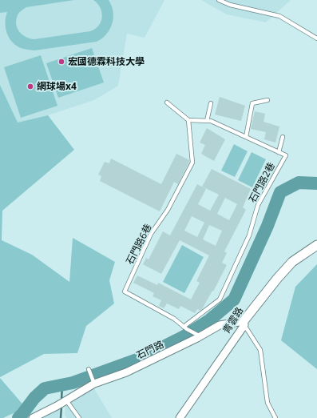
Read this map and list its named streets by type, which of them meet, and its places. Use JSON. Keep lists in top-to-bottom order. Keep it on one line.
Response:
{"streets":{"street":["青雲路","石門路"],"lane":["石門路2巷","石門路6巷"]},"crossings":[["石門路2巷","石門路6巷"],["青雲路","石門路"]],"places":["宏國德霖科技大學","網球場x4"]}
